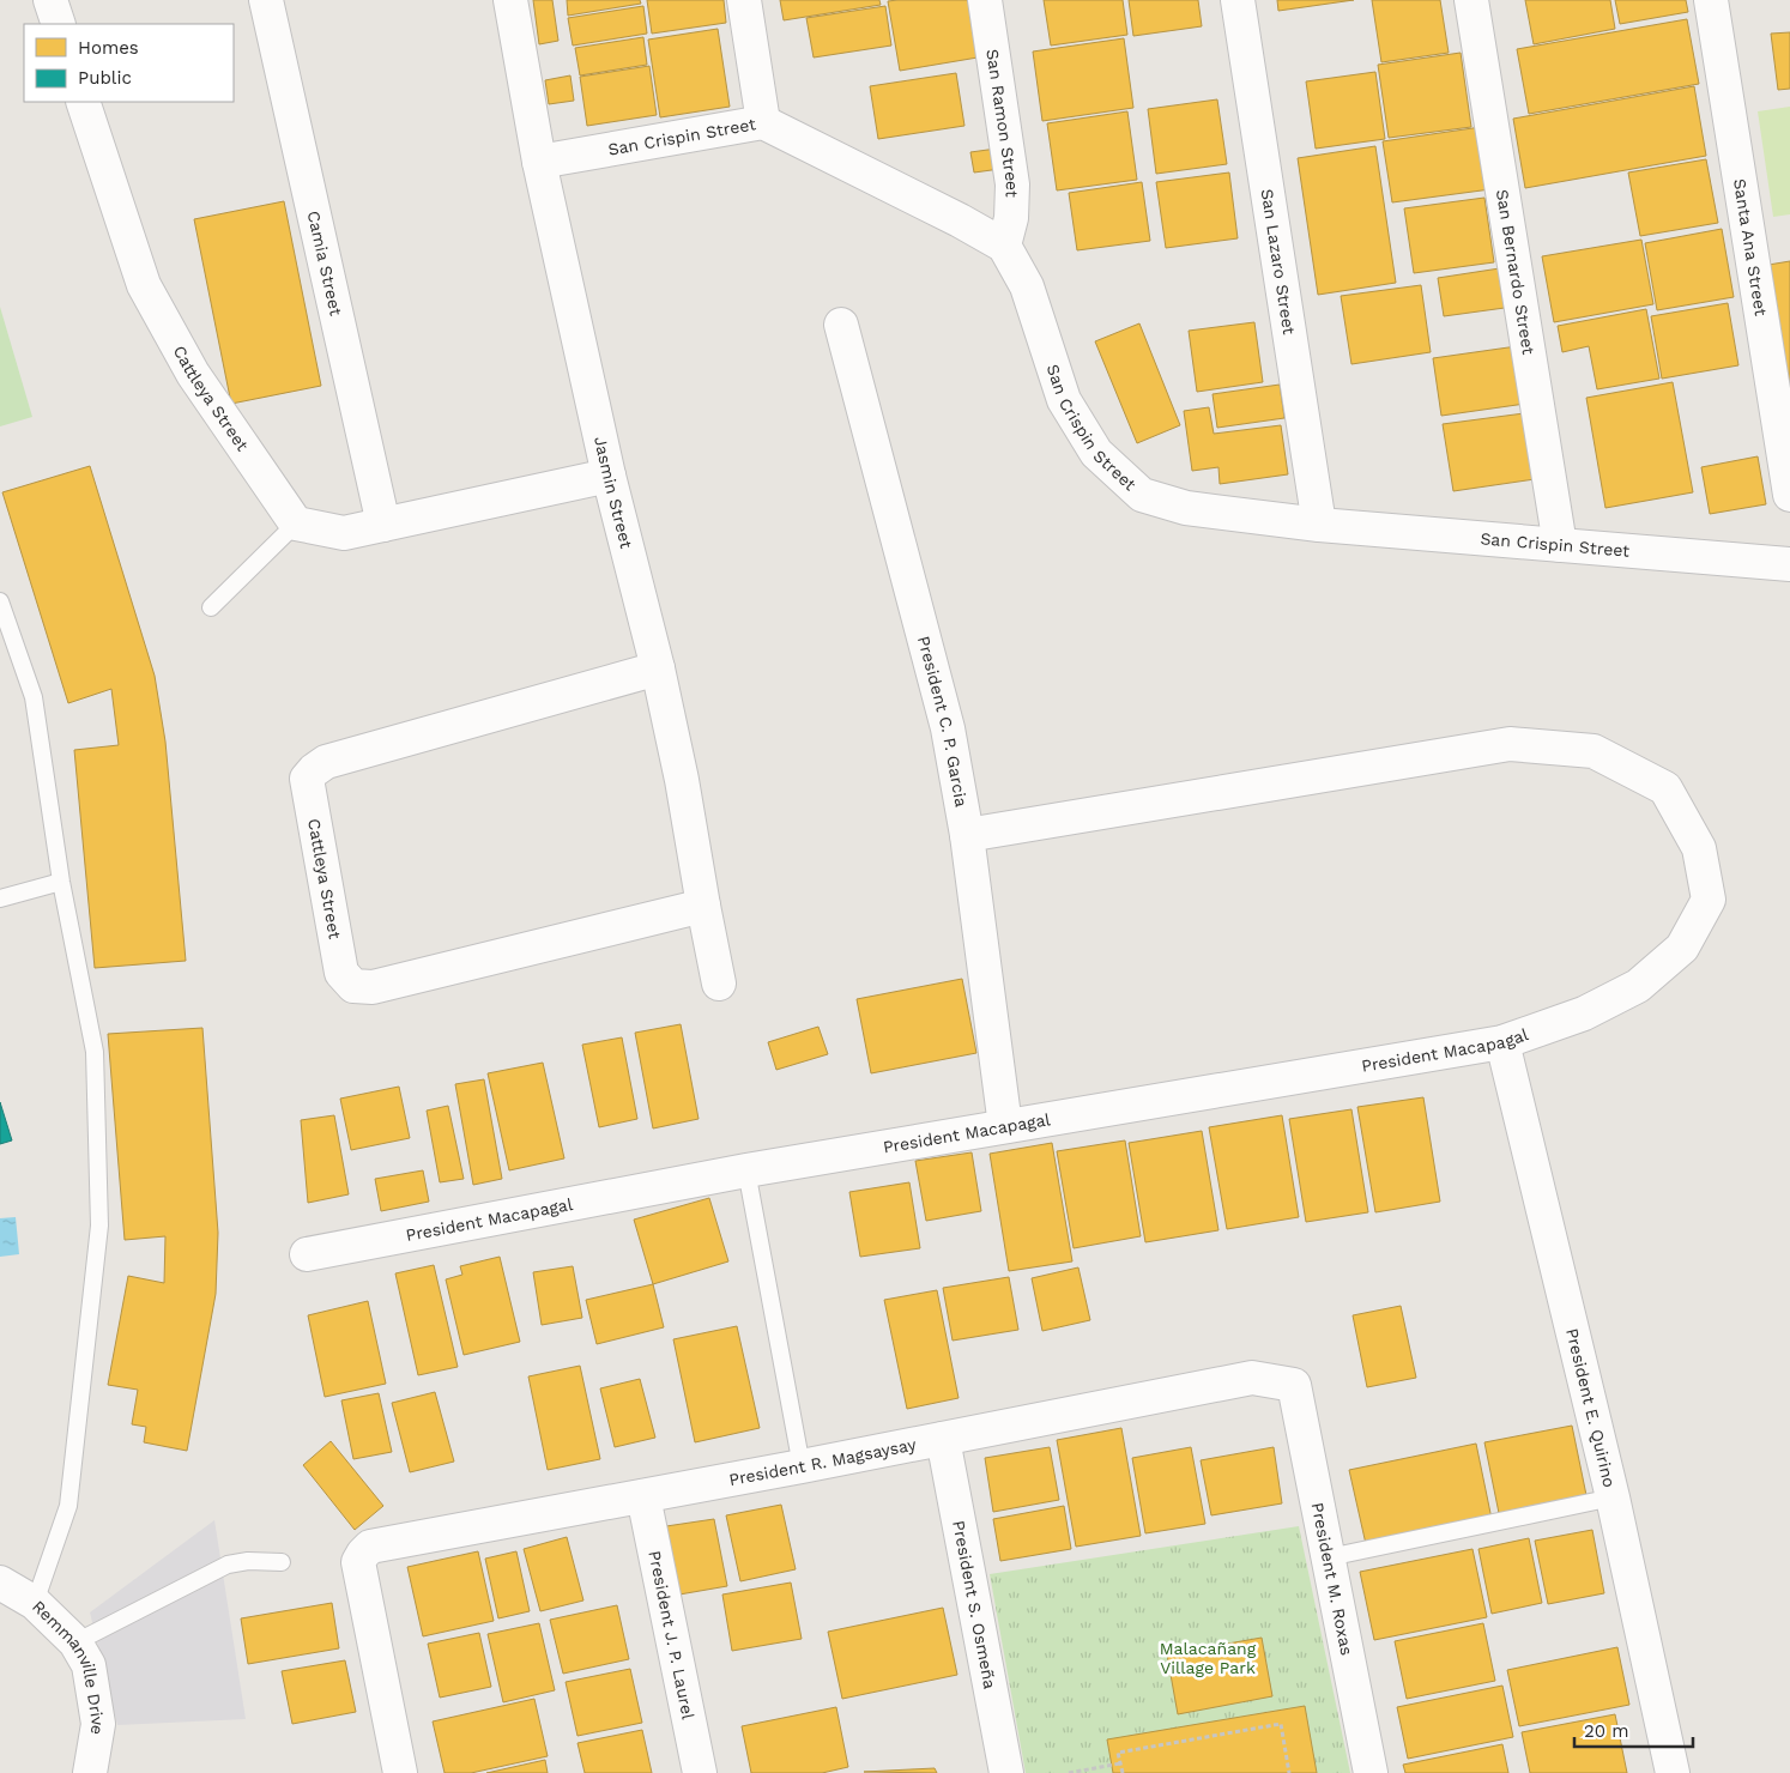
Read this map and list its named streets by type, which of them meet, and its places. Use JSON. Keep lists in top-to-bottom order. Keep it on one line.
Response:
{"streets":{"street":["San Ramon Street","San Crispin Street","Santa Ana Street","Camia Street","San Lazaro Street","San Bernardo Street","Cattleya Street","Jasmin Street","President C. P. Garcia","President Macapagal","President E. Quirino","President R. Magsaysay","President M. Roxas","President S. Osmeña","President J. P. Laurel","Remmanville Drive"]},"crossings":[["San Ramon Street","San Crispin Street"],["San Crispin Street","San Lazaro Street"],["San Crispin Street","San Bernardo Street"],["San Crispin Street","Jasmin Street"],["Cattleya Street","Jasmin Street"],["President C. P. Garcia","President Macapagal"],["President Macapagal","President E. Quirino"],["President R. Magsaysay","President M. Roxas"],["President R. Magsaysay","President S. Osmeña"],["President R. Magsaysay","President J. P. Laurel"]],"parks":["Malacañang Village Park"],"legend":["Homes","Public"],"scale_bar":"20 m"}
